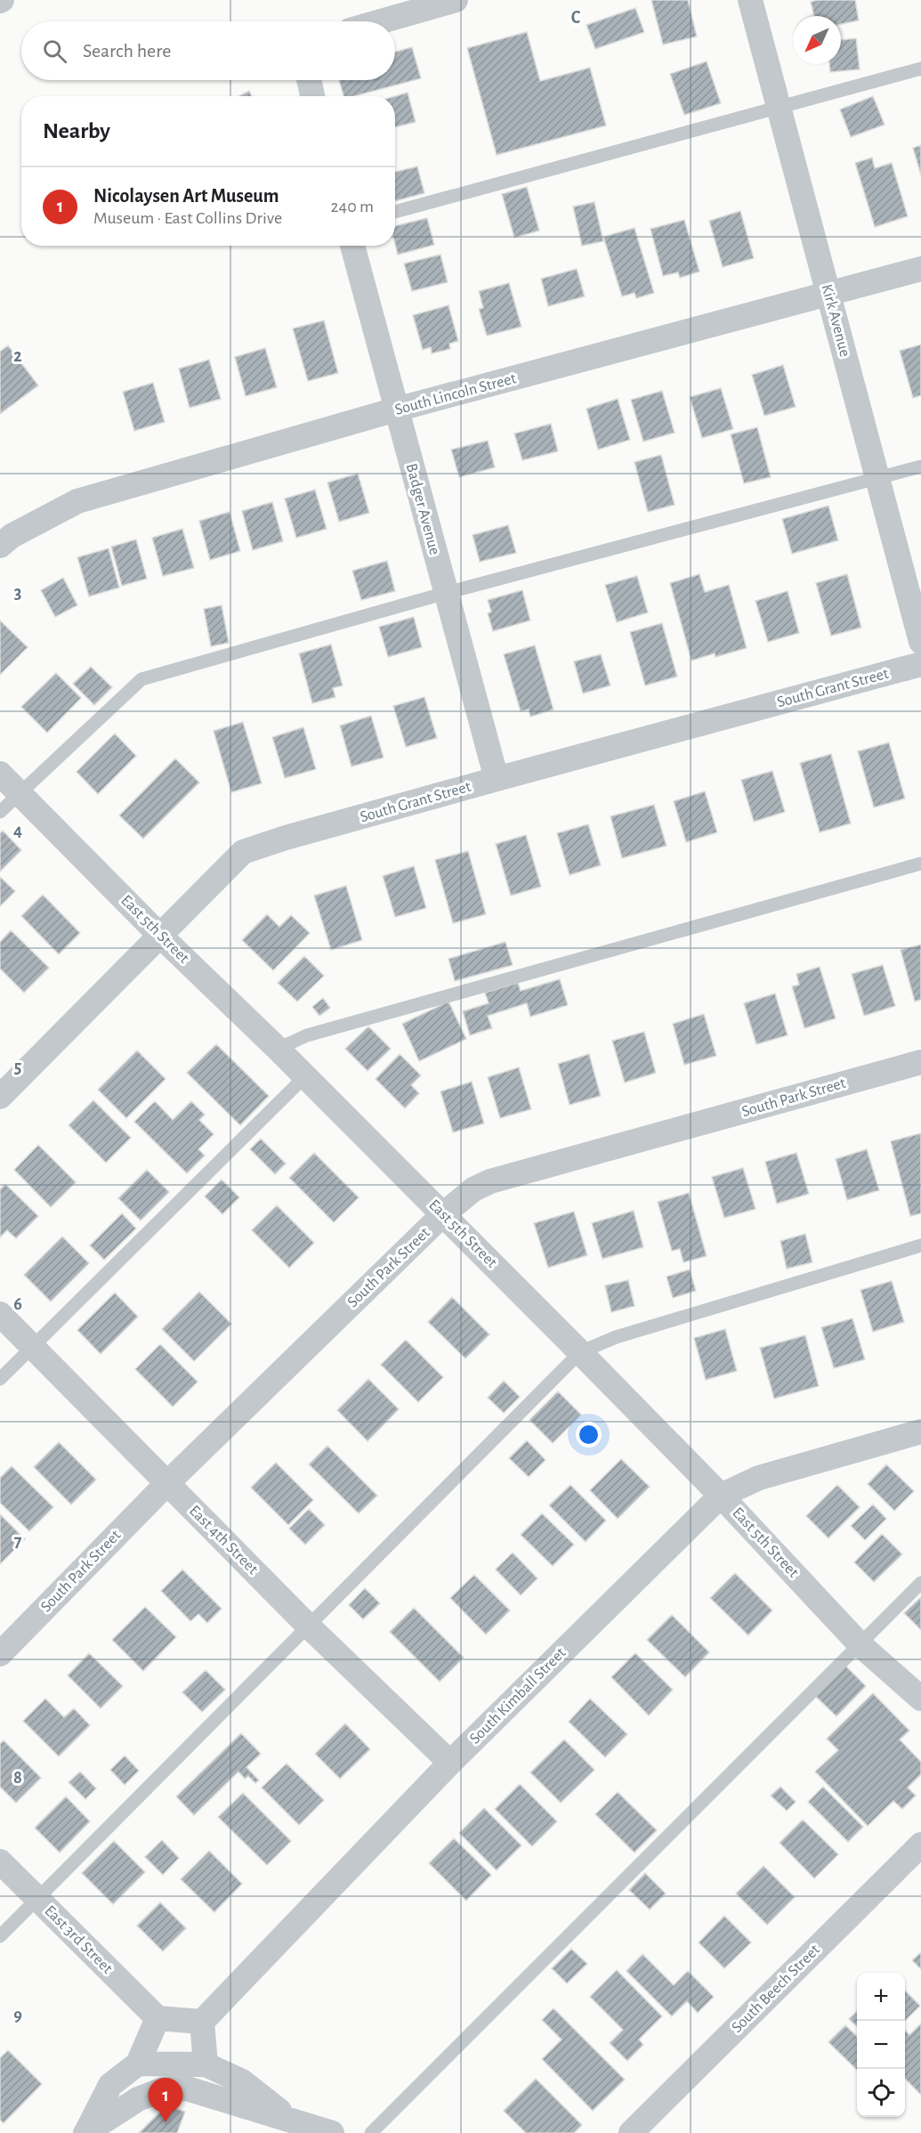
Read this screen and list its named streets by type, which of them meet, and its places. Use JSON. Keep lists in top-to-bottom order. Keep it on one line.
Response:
{"streets":{"street":["Kirk Avenue","South Lincoln Street","Badger Avenue","South Grant Street","East 5th Street","South Park Street","East 4th Street","South Kimball Street","East 3rd Street","South Beech Street"]},"crossings":[["Kirk Avenue","South Lincoln Street"],["South Lincoln Street","Badger Avenue"],["Badger Avenue","South Grant Street"],["South Grant Street","East 5th Street"],["East 5th Street","South Park Street"],["East 5th Street","South Kimball Street"],["South Park Street","East 4th Street"],["East 4th Street","South Kimball Street"]],"north":"bottom left","page":{"search":"Search here","heading":"Nearby","list":[{"mark":"1","name":"Nicolaysen Art Museum","note":"Museum · East Collins Drive","value":"240 m"}],"map_buttons":["+","−"],"pins":"1"},"grid":{"columns":["C"],"rows":["2","3","4","5","6","7","8","9"]}}
